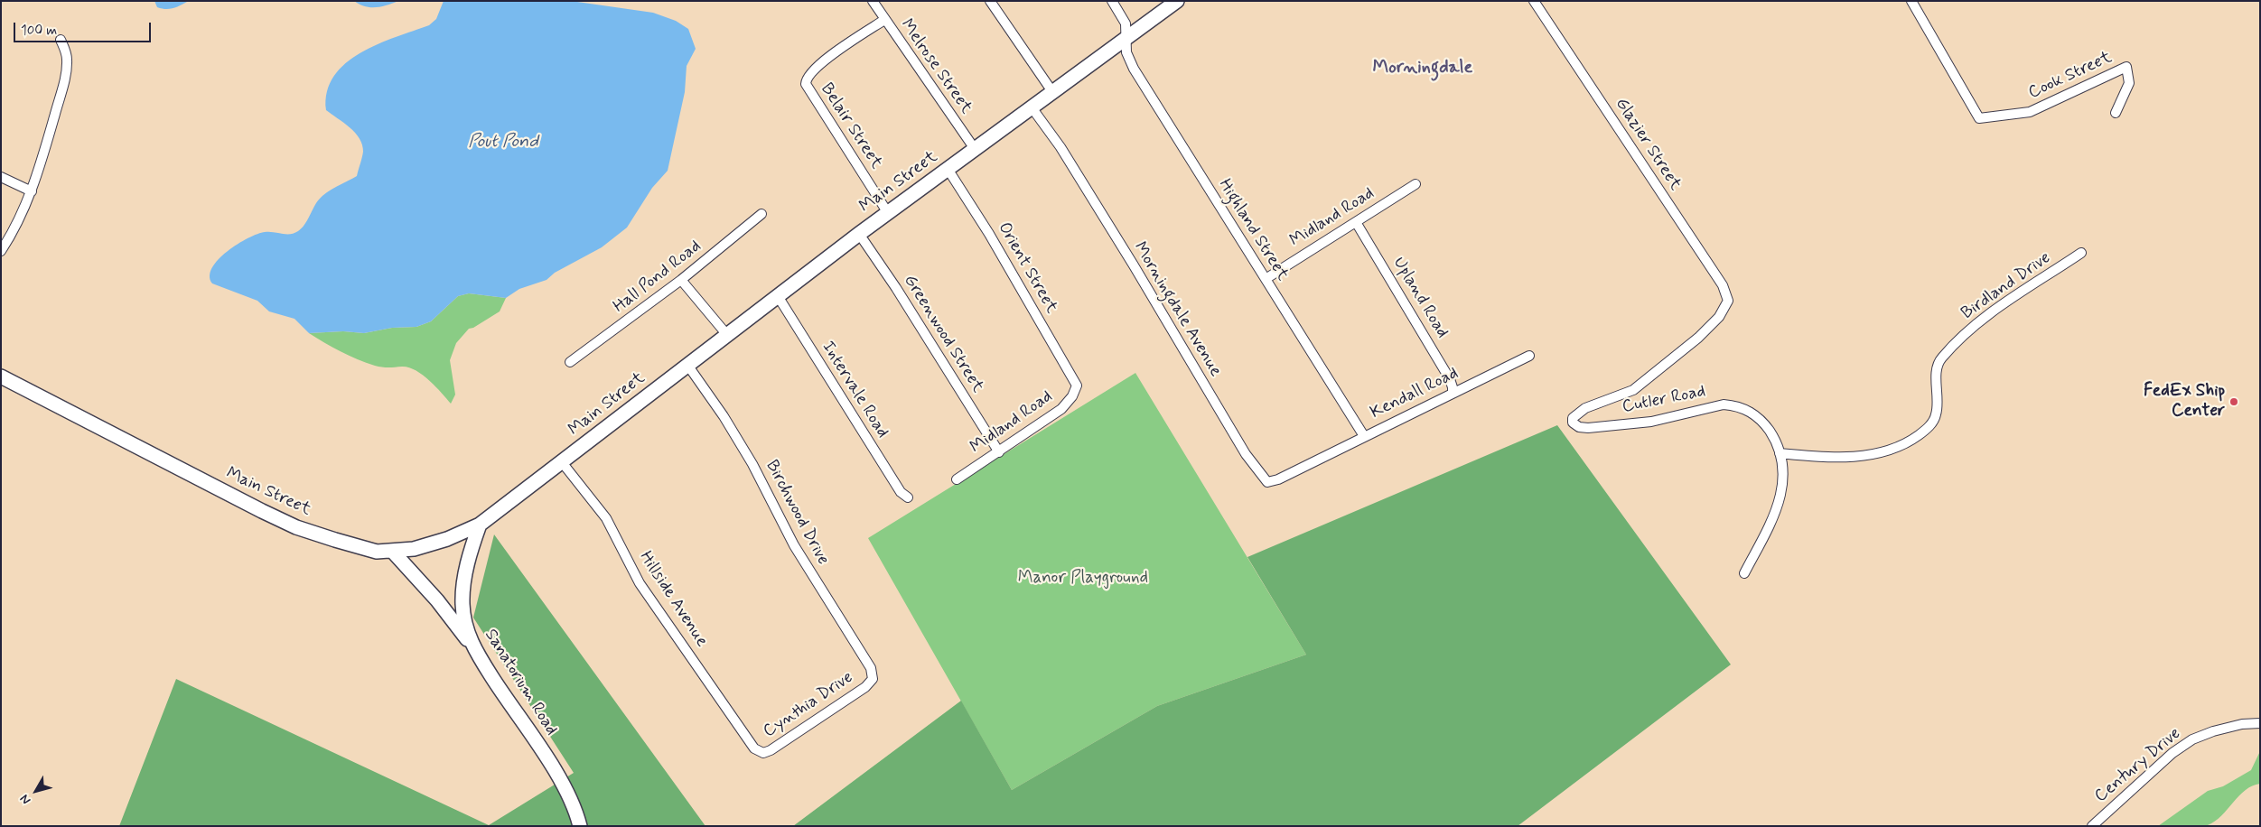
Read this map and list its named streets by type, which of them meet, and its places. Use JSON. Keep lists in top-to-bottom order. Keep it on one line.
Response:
{"streets":{"main road":["Main Street","Sanatorium Road"],"street":["Melrose Street","Cook Street","Belair Street","Glazier Street","Midland Road","Highland Street","Orient Street","Hall Pond Road","Birdland Drive","Upland Road","Morningdale Avenue","Greenwood Street","Intervale Road","Kendall Road","Cutler Road","Birchwood Drive","Hillside Avenue","Cynthia Drive","Century Drive"]},"crossings":[["Melrose Street","Belair Street"],["Melrose Street","Main Street"],["Belair Street","Main Street"],["Glazier Street","Cutler Road"],["Main Street","Highland Street"],["Main Street","Orient Street"],["Main Street","Morningdale Avenue"],["Main Street","Greenwood Street"],["Main Street","Intervale Road"],["Main Street","Birchwood Drive"],["Main Street","Hillside Avenue"],["Main Street","Sanatorium Road"],["Midland Road","Highland Street"],["Midland Road","Orient Street"],["Midland Road","Upland Road"],["Midland Road","Greenwood Street"],["Highland Street","Kendall Road"],["Birdland Drive","Cutler Road"],["Upland Road","Kendall Road"],["Morningdale Avenue","Kendall Road"],["Birchwood Drive","Cynthia Drive"],["Hillside Avenue","Cynthia Drive"]],"districts":["Morningdale"],"water":["Pout Pond"],"parks":["Manor Playground"],"places":["FedEx Ship Center"],"scale_bar":"100 m","north":"bottom left"}
